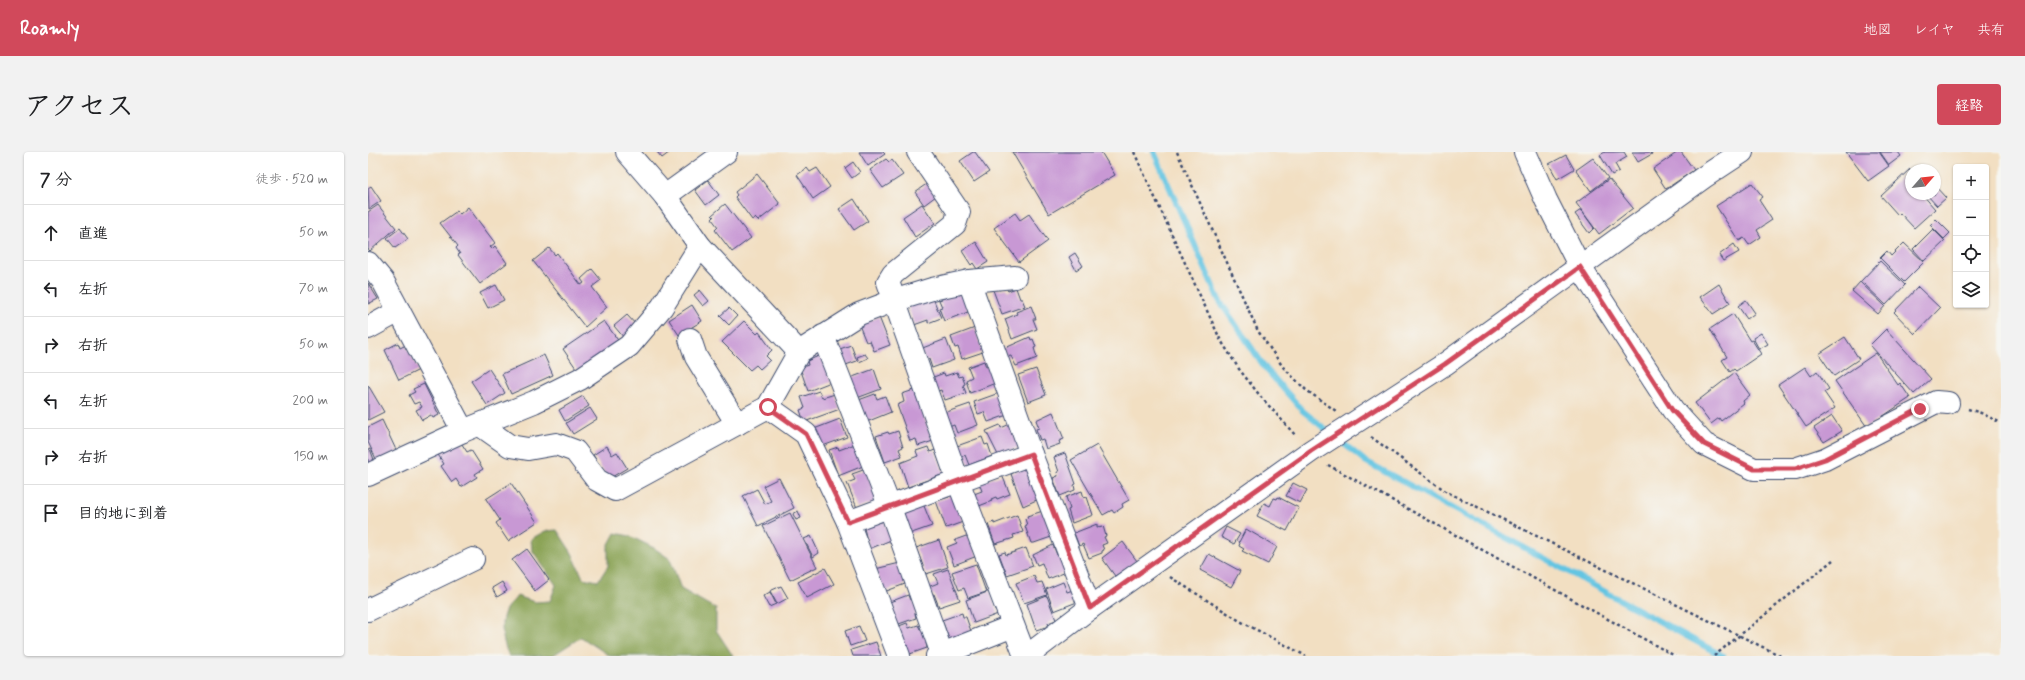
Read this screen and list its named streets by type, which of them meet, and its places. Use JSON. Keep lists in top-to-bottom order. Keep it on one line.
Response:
{"north":"top right","page":{"header":"Roamly","nav":["地図","レイヤ","共有"],"title":"アクセス","buttons":"経路","heading":["7 分","徒歩 · 520 m"],"map_buttons":["+","−"],"list":[["直進","50 m"],["左折","70 m"],["右折","50 m"],["左折","200 m"],["右折","150 m"],"目的地に到着"]}}
